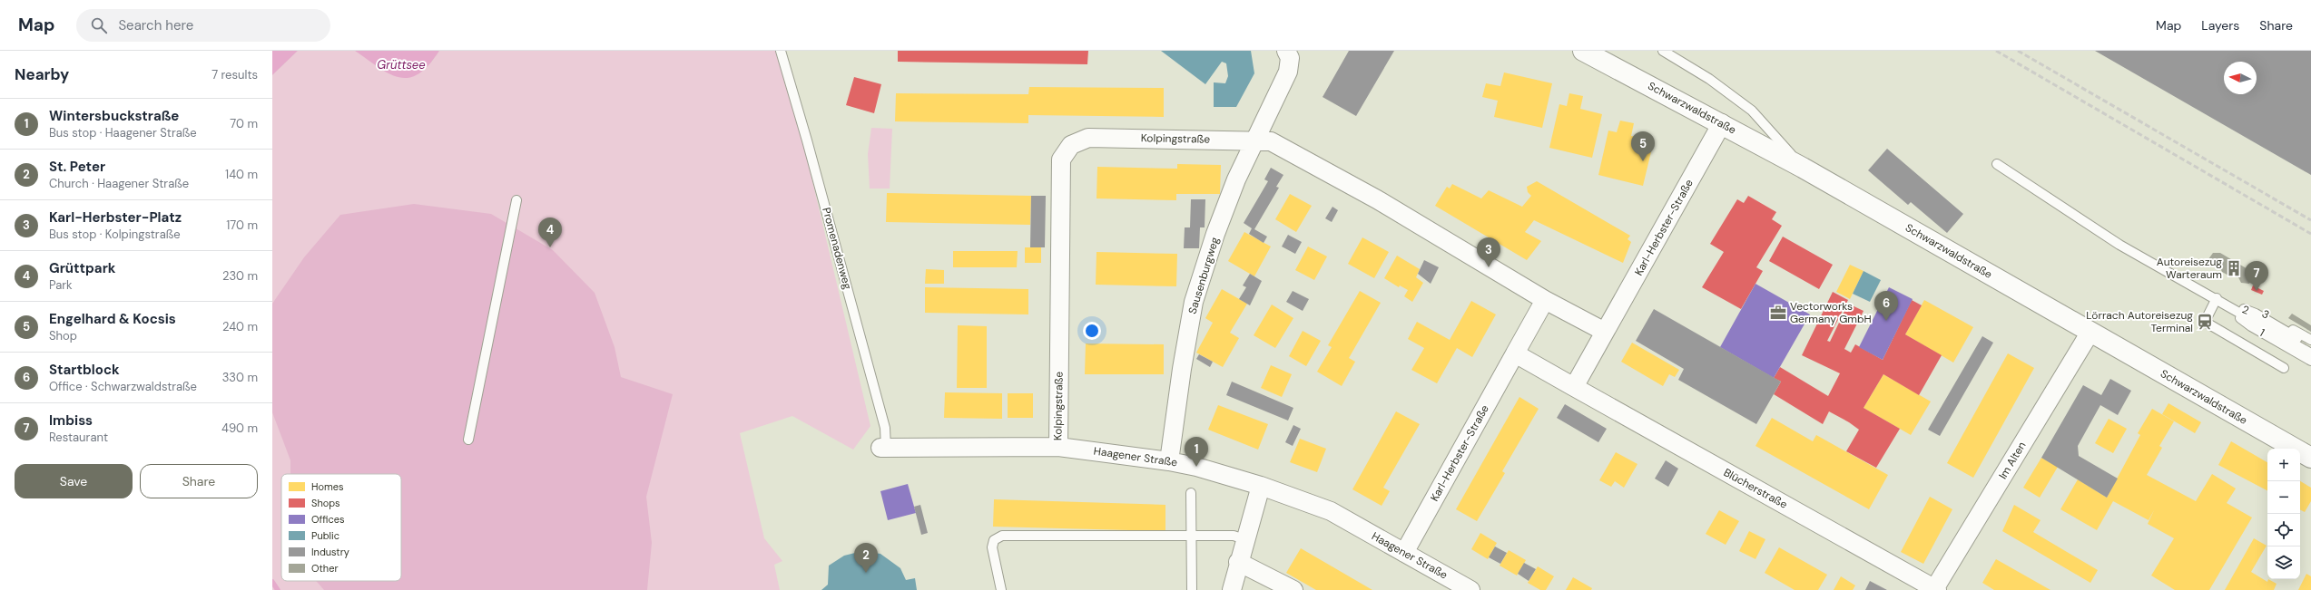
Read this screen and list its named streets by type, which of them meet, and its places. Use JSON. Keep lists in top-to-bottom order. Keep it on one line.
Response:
{"streets":{"main road":["Schwarzwaldstraße"],"street":["Kolpingstraße","Karl-Herbster-Straße","Sausenburgweg","Haagener Straße","Im Alten","Blücherstraße"],"lane":["Promenadenweg","2","3","1"]},"crossings":[["Schwarzwaldstraße","Karl-Herbster-Straße"],["Schwarzwaldstraße","Im Alten"],["Kolpingstraße","Karl-Herbster-Straße"],["Kolpingstraße","Sausenburgweg"],["Kolpingstraße","Haagener Straße"],["Karl-Herbster-Straße","Haagener Straße"],["Karl-Herbster-Straße","Blücherstraße"],["Promenadenweg","Haagener Straße"],["Sausenburgweg","Haagener Straße"],["2","3"],["2","1"],["3","1"],["Im Alten","Blücherstraße"]],"water":["Grüttsee"],"places":{"building":["Autoreisezug Warteraum"],"office":["Vectorworks Germany GmbH"],"station":["Lörrach Autoreisezug Terminal"]},"legend":["Homes","Shops","Offices","Public","Industry","Other"],"north":"left","page":{"header":"Map","search":"Search here","nav":["Map","Layers","Share"],"heading":["Nearby","7 results"],"list":[{"mark":"1","name":"Wintersbuckstraße","note":"Bus stop · Haagener Straße","value":"70 m"},{"mark":"2","name":"St. Peter","note":"Church · Haagener Straße","value":"140 m"},{"mark":"3","name":"Karl-Herbster-Platz","note":"Bus stop · Kolpingstraße","value":"170 m"},{"mark":"4","name":"Grüttpark","note":"Park","value":"230 m"},{"mark":"5","name":"Engelhard & Kocsis","note":"Shop","value":"240 m"},{"mark":"6","name":"Startblock","note":"Office · Schwarzwaldstraße","value":"330 m"},{"mark":"7","name":"Imbiss","note":"Restaurant","value":"490 m"}],"pins":["5","4","3","7","6","1","2"],"map_buttons":["+","−"],"buttons":["Save","Share"]}}
